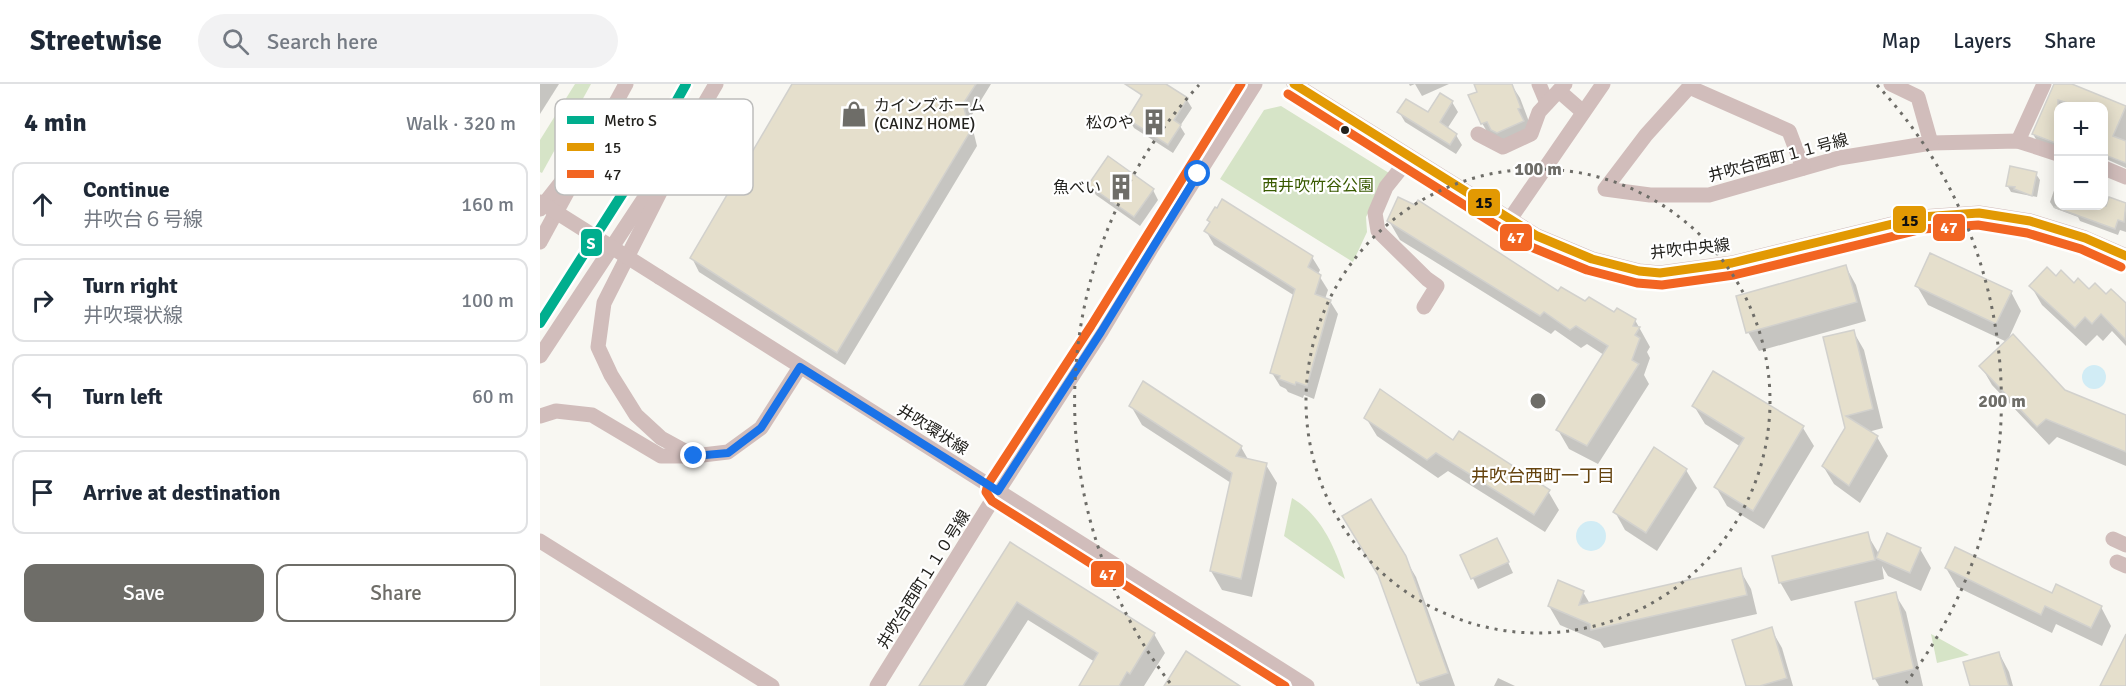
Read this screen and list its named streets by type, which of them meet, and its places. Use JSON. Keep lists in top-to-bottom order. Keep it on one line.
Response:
{"streets":{"street":["井吹台西町１１号線","井吹中央線","井吹環状線","井吹台西町１１０号線"]},"crossings":[["井吹環状線","井吹台西町１１０号線"]],"districts":["井吹台西町一丁目"],"parks":["西井吹竹谷公園"],"places":{"shop":["カインズホーム (CAINZ HOME)"],"building":["松のや","魚べい"]},"lines":["metro line S","transit line 15","transit line 47"],"legend":["Metro S","15","47"],"page":{"header":"Streetwise","search":"Search here","nav":["Map","Layers","Share"],"heading":["4 min","Walk · 320 m"],"map_buttons":["+","−"],"list":[["Continue","井吹台６号線","160 m"],["Turn right","井吹環状線","100 m"],["Turn left","60 m"],"Arrive at destination"],"buttons":["Save","Share"]},"rings":["100 m","200 m"]}
